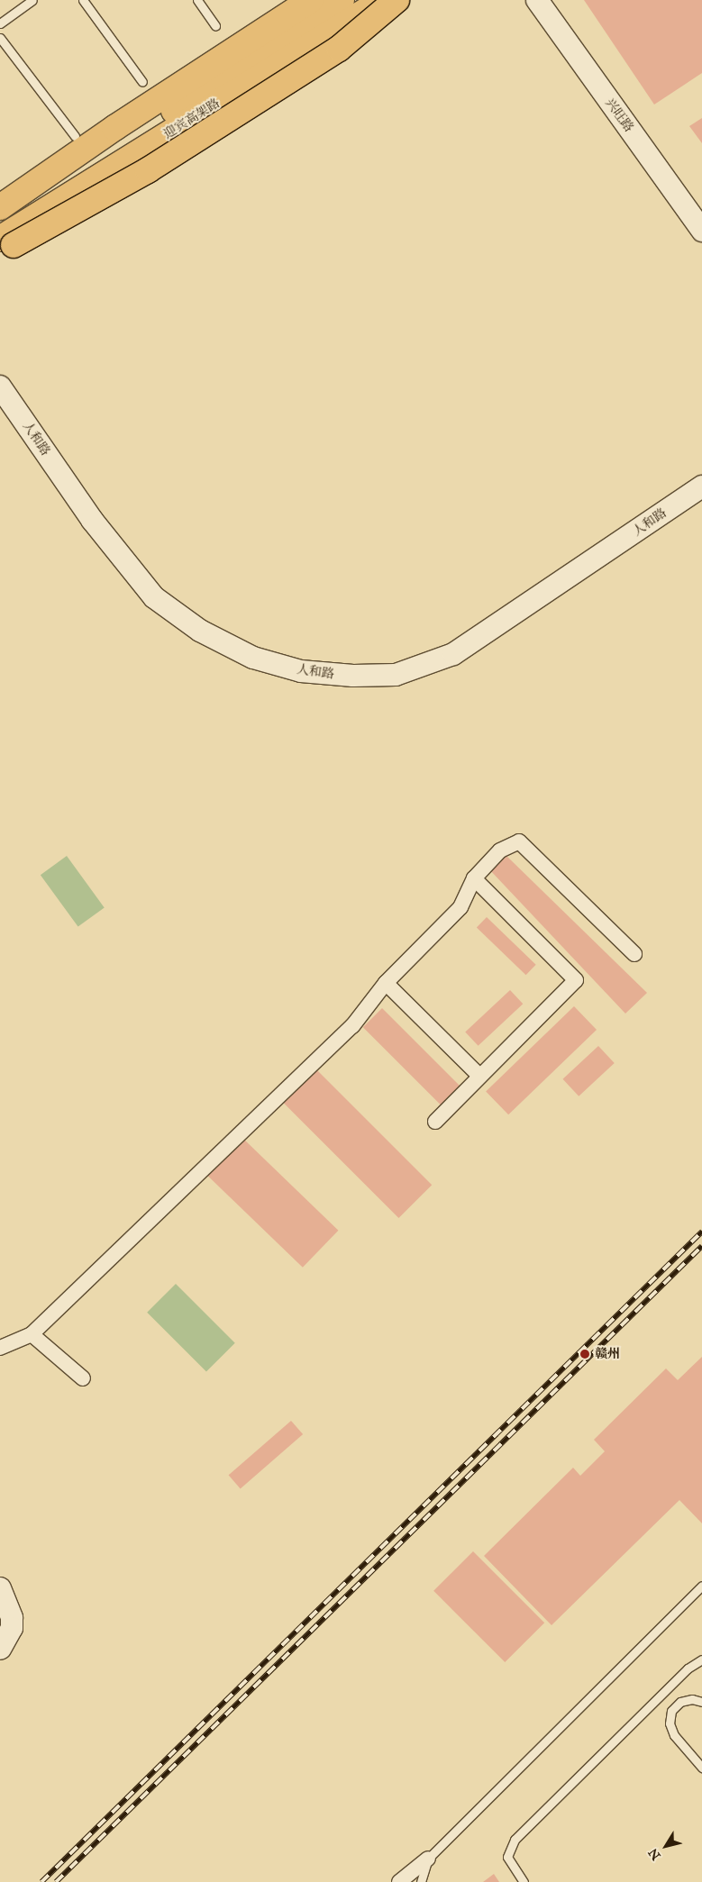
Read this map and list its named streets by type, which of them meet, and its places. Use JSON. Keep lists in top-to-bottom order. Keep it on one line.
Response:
{"streets":{"highway":["迎宾高架路"],"street":["兴旺路","人和路"]},"places":["赣州"],"north":"bottom left"}
